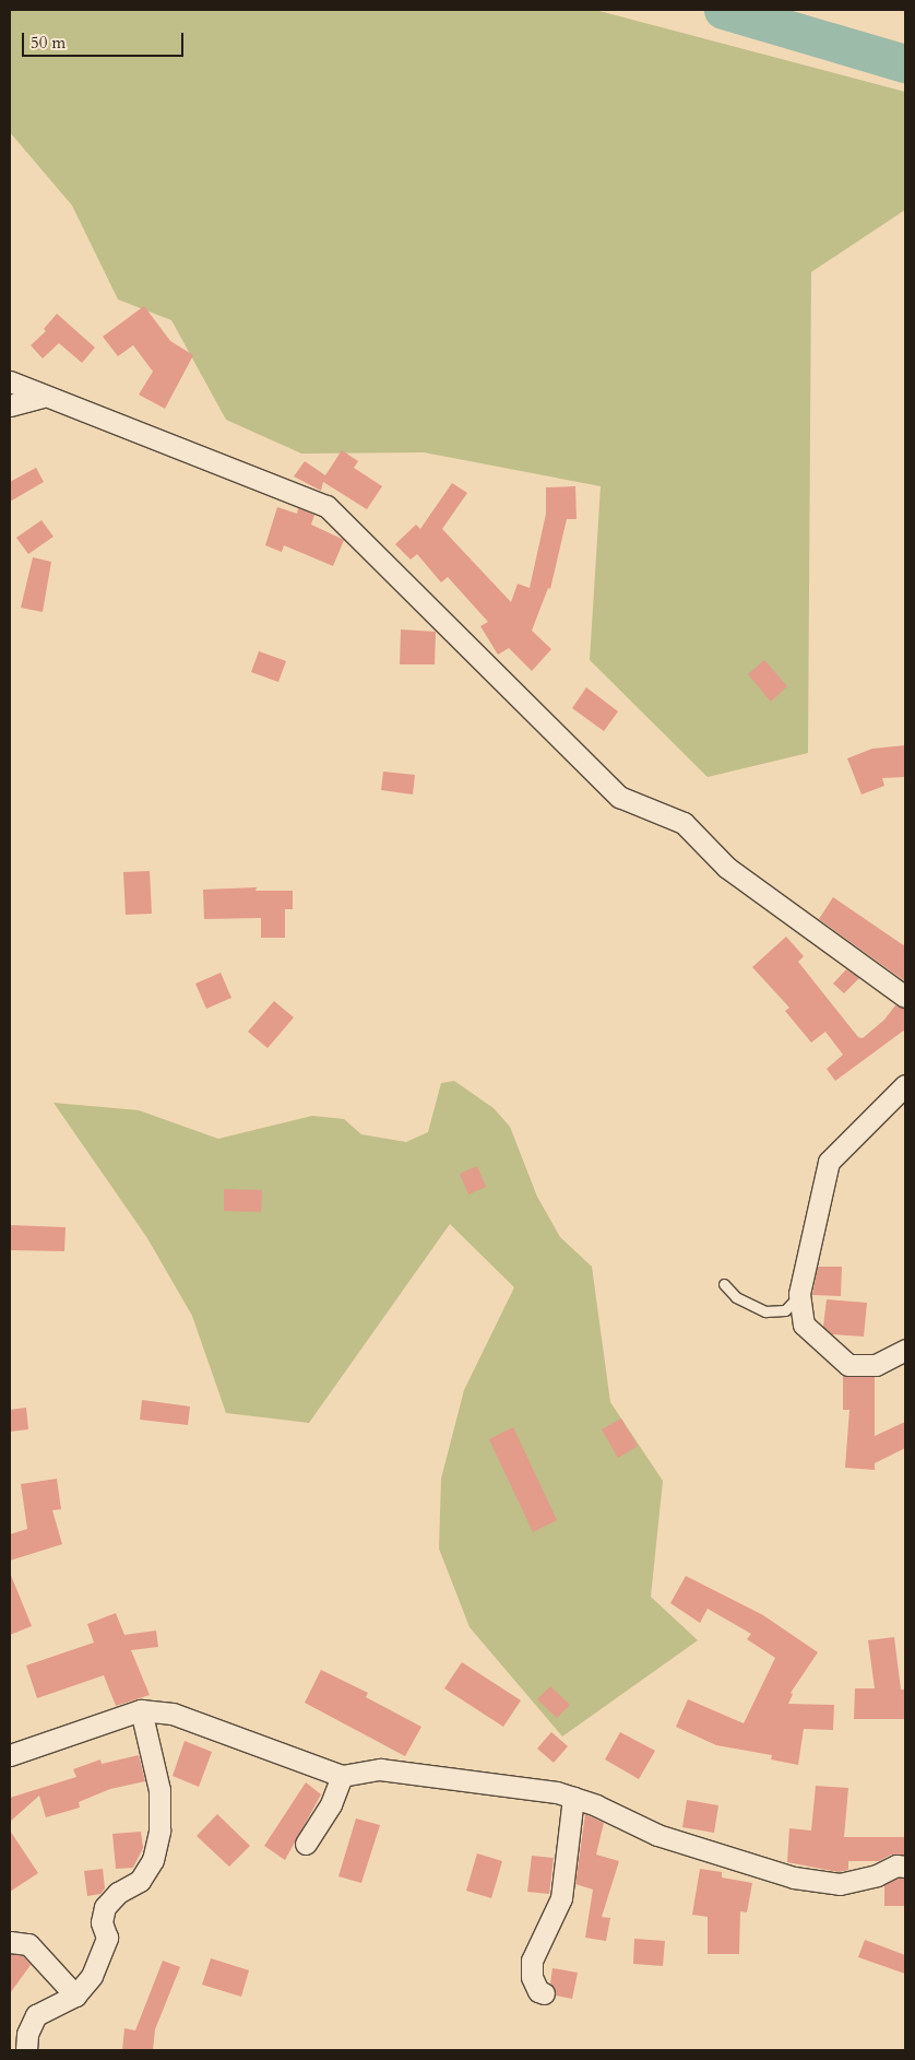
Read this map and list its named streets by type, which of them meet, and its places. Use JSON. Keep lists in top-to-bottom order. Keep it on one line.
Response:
{"scale_bar":"50 m"}
